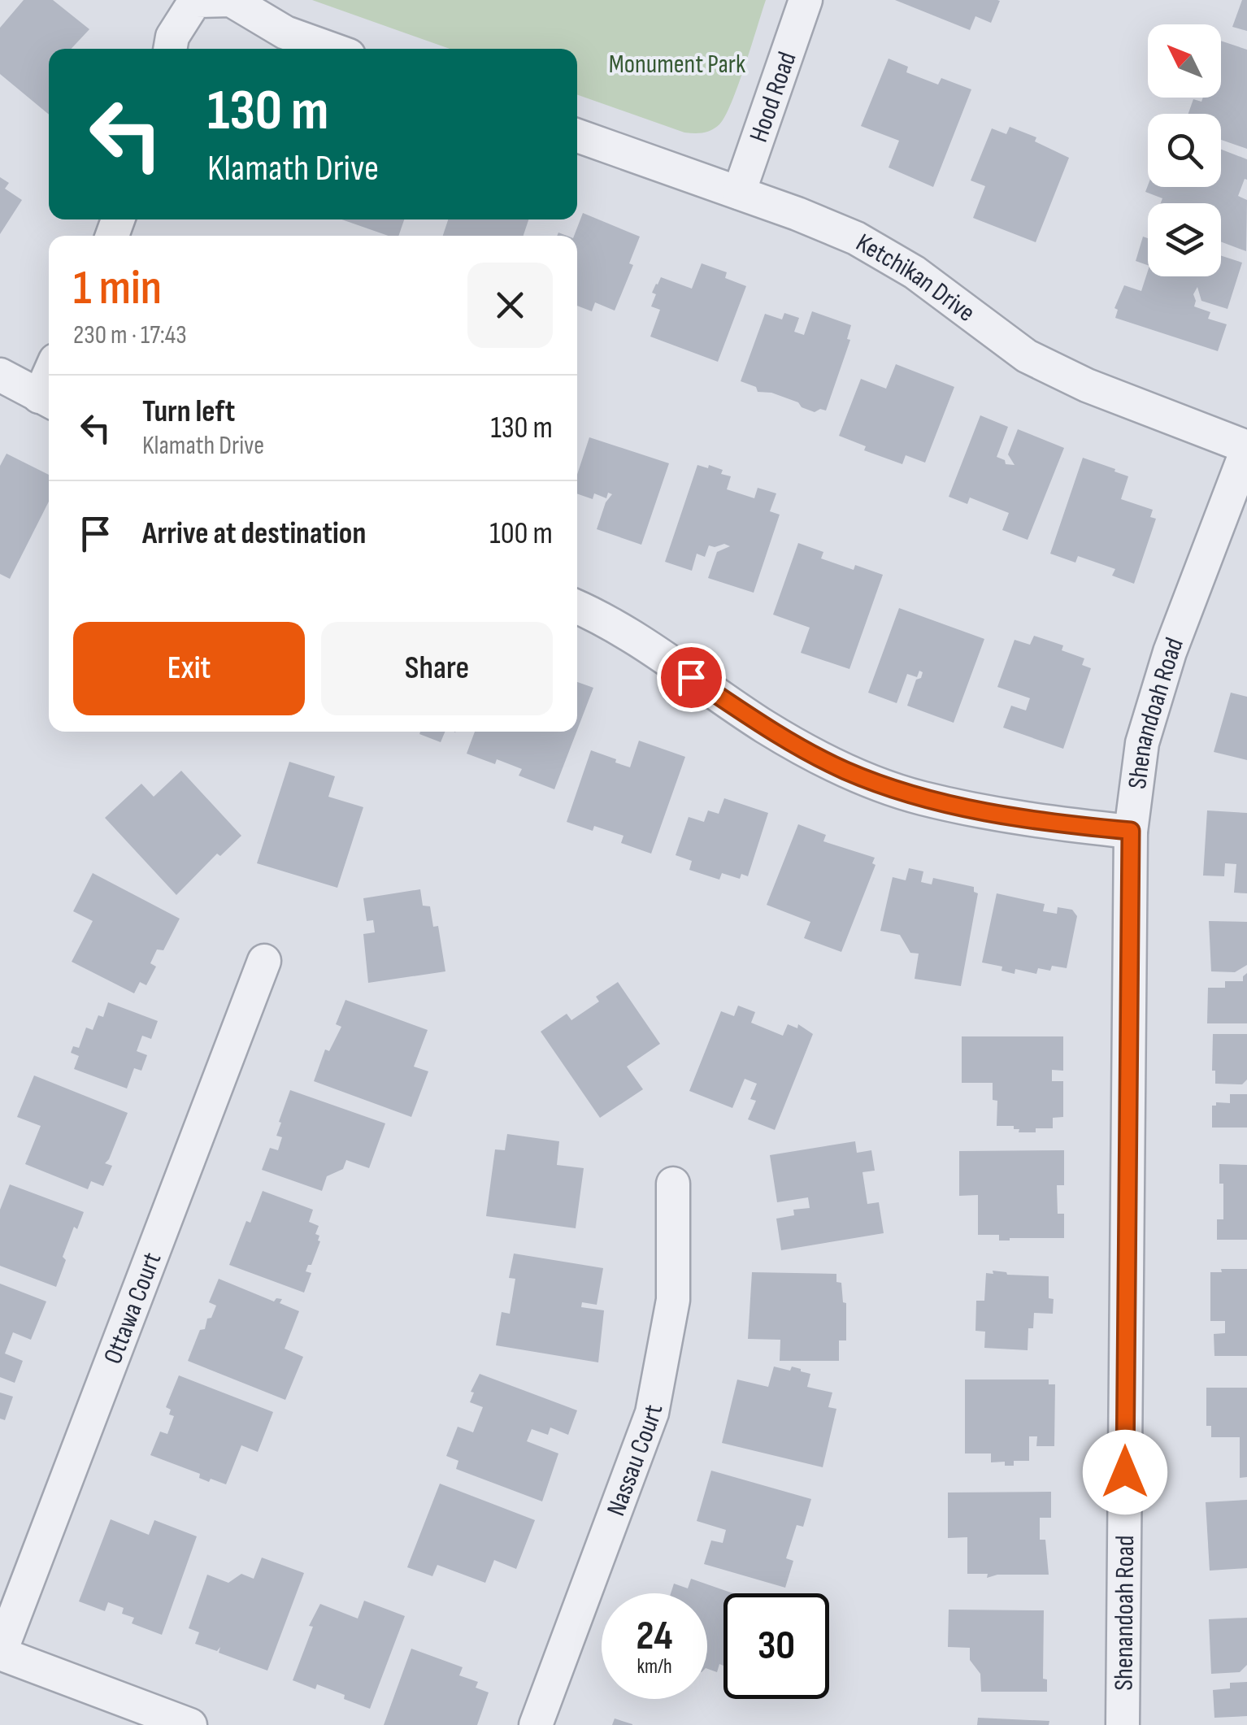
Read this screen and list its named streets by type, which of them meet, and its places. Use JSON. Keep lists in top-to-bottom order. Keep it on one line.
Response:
{"streets":{"street":["Hood Road","Ketchikan Drive","Shenandoah Road","Ottawa Court","Nassau Court"]},"crossings":[["Hood Road","Ketchikan Drive"],["Ketchikan Drive","Shenandoah Road"]],"parks":["Monument Park"],"north":"top left","page":{"turn":["130 m","Klamath Drive"],"heading":["1 min","230 m · 17:43"],"list":[{"name":"Turn left","note":"Klamath Drive","value":"130 m"},{"name":"Arrive at destination","value":"100 m"}],"buttons":["Exit","Share"],"speed":"24 km/h","limit":"30"}}
